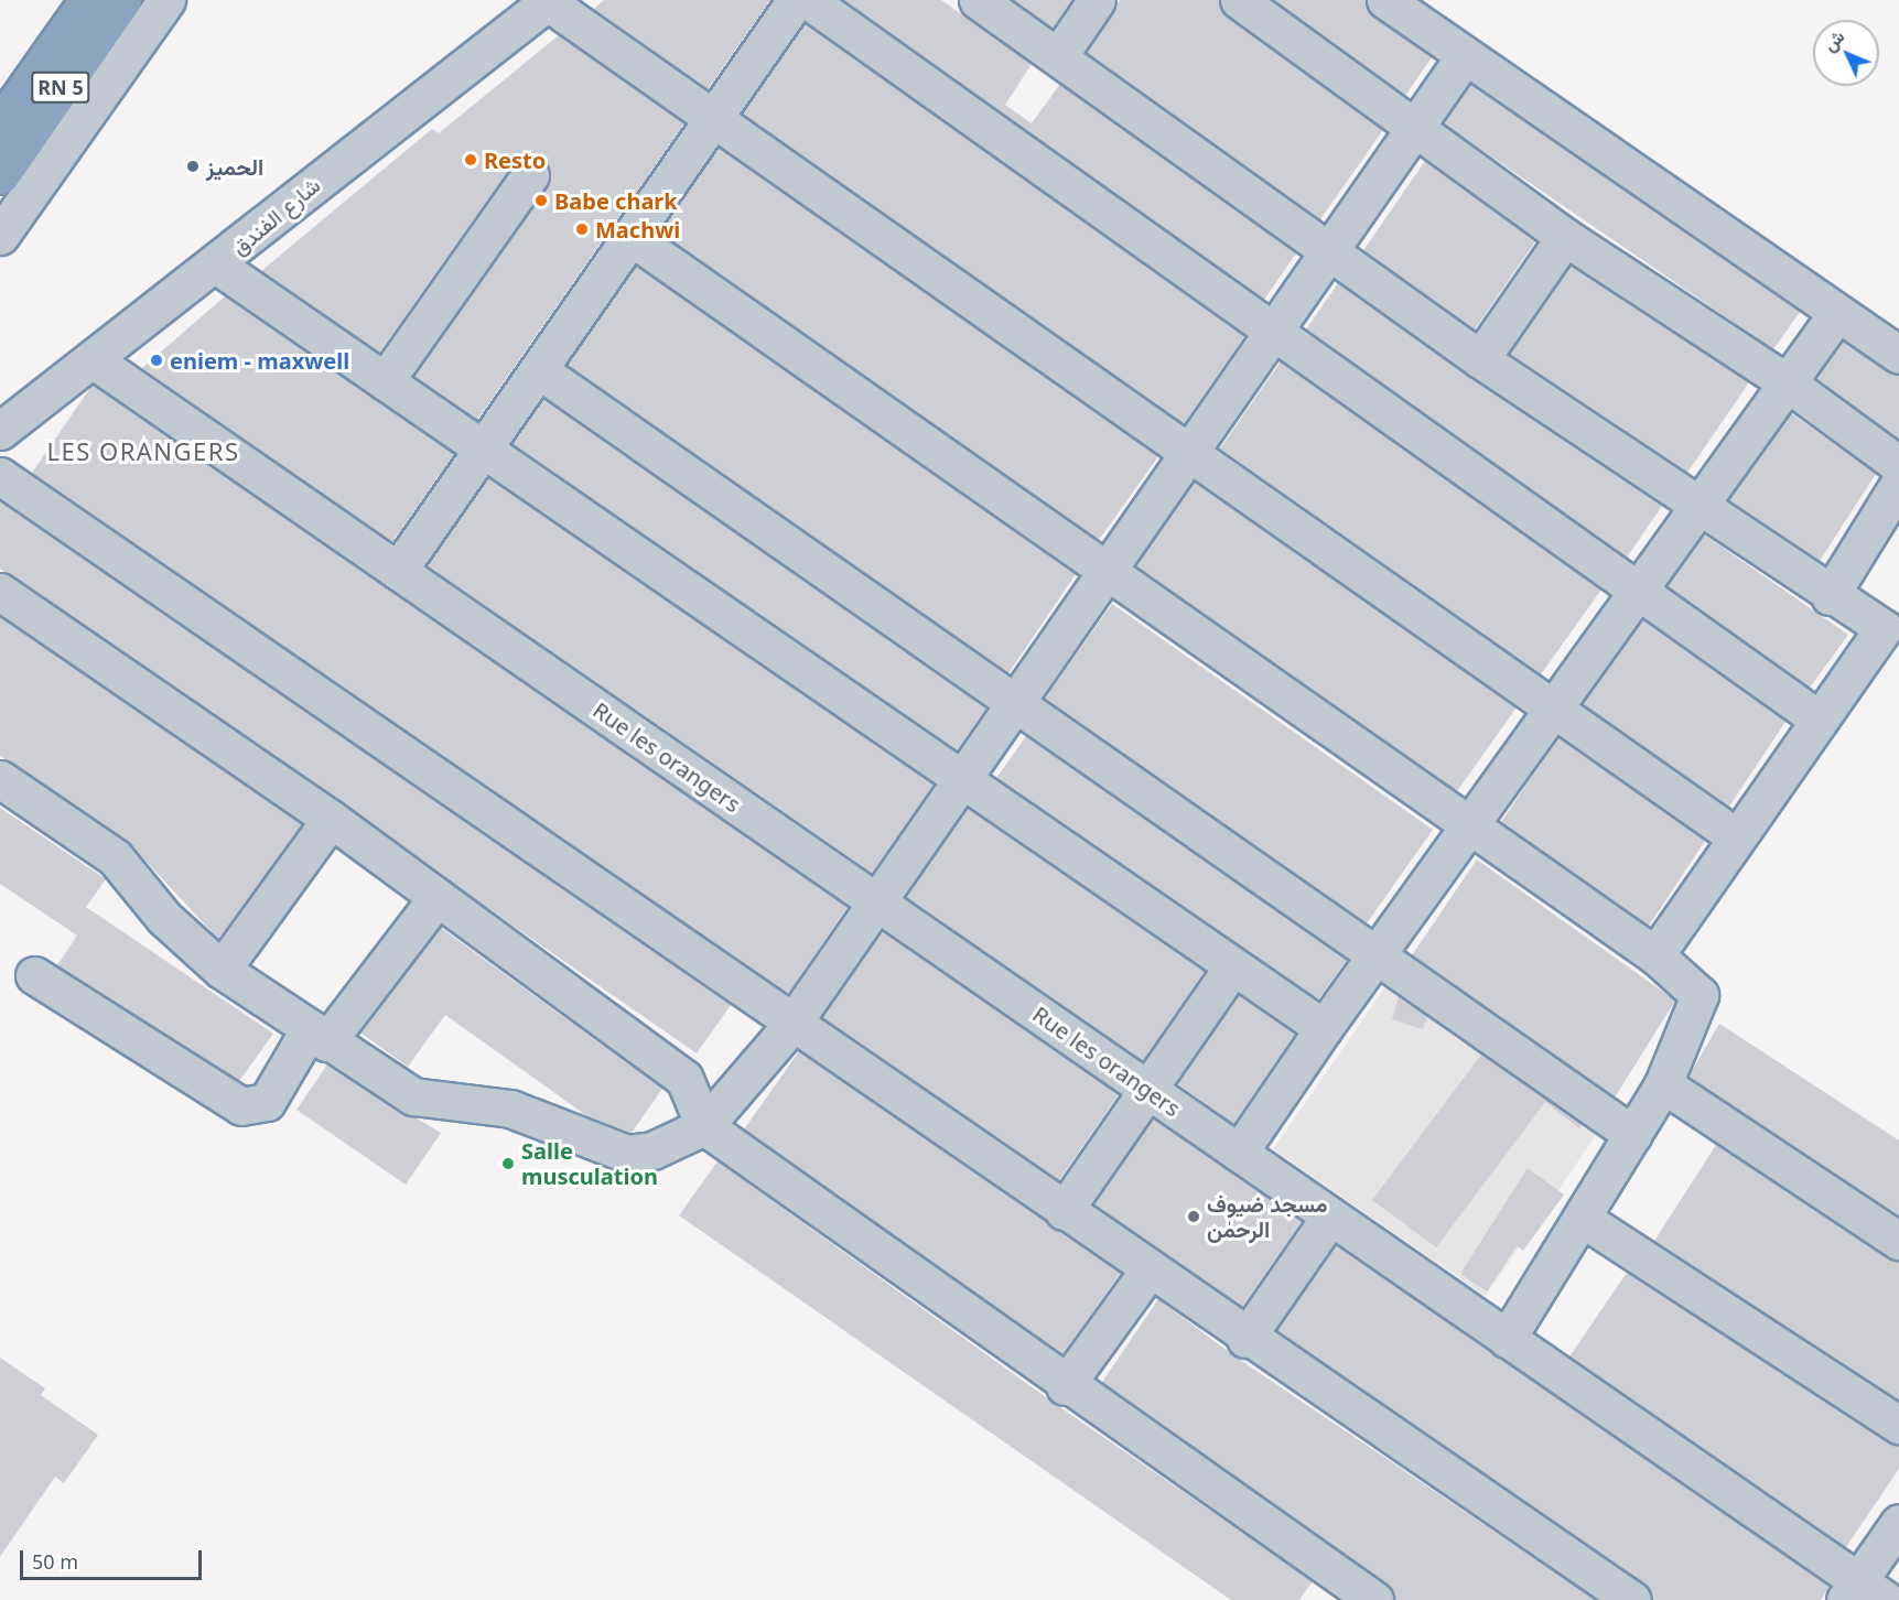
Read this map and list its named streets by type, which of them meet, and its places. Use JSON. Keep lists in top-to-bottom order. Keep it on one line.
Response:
{"streets":{"highway":["RN 5"],"street":["شارع الفندق","Rue les orangers"]},"crossings":[["شارع الفندق","Rue les orangers"]],"districts":["LES ORANGERS"],"places":["Resto","الحميز","Babe chark","Machwi","eniem - maxwell","Salle musculation","مسجد ضيوف الرحمٰن"],"scale_bar":"50 m","north":"top left"}
